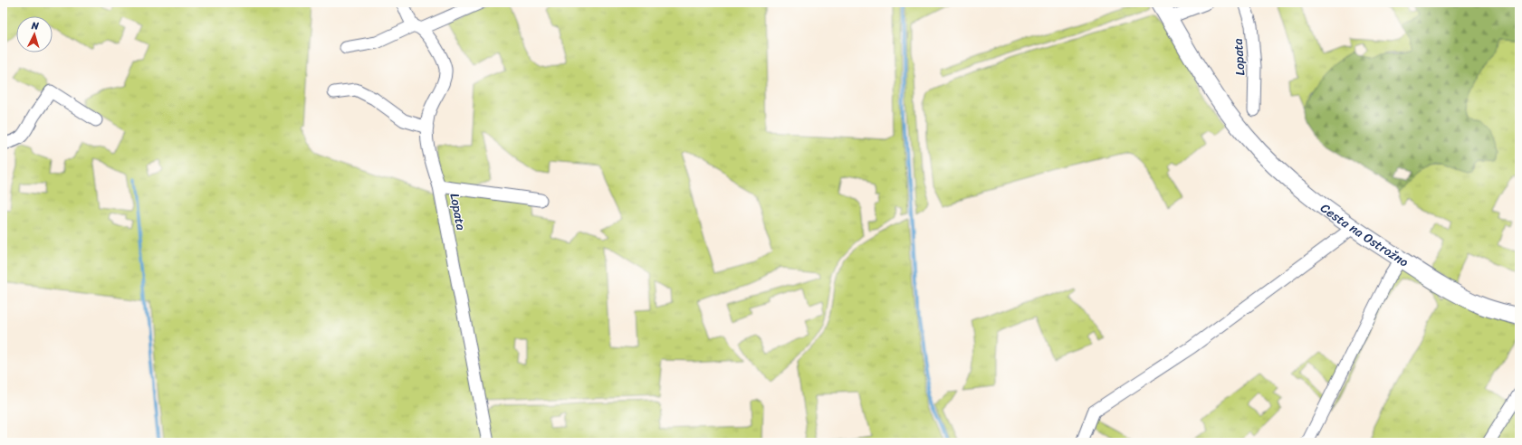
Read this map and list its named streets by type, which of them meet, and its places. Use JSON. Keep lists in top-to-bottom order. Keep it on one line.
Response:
{"streets":{"street":["Lopata","Cesta na Ostrožno"]},"north":"top"}
